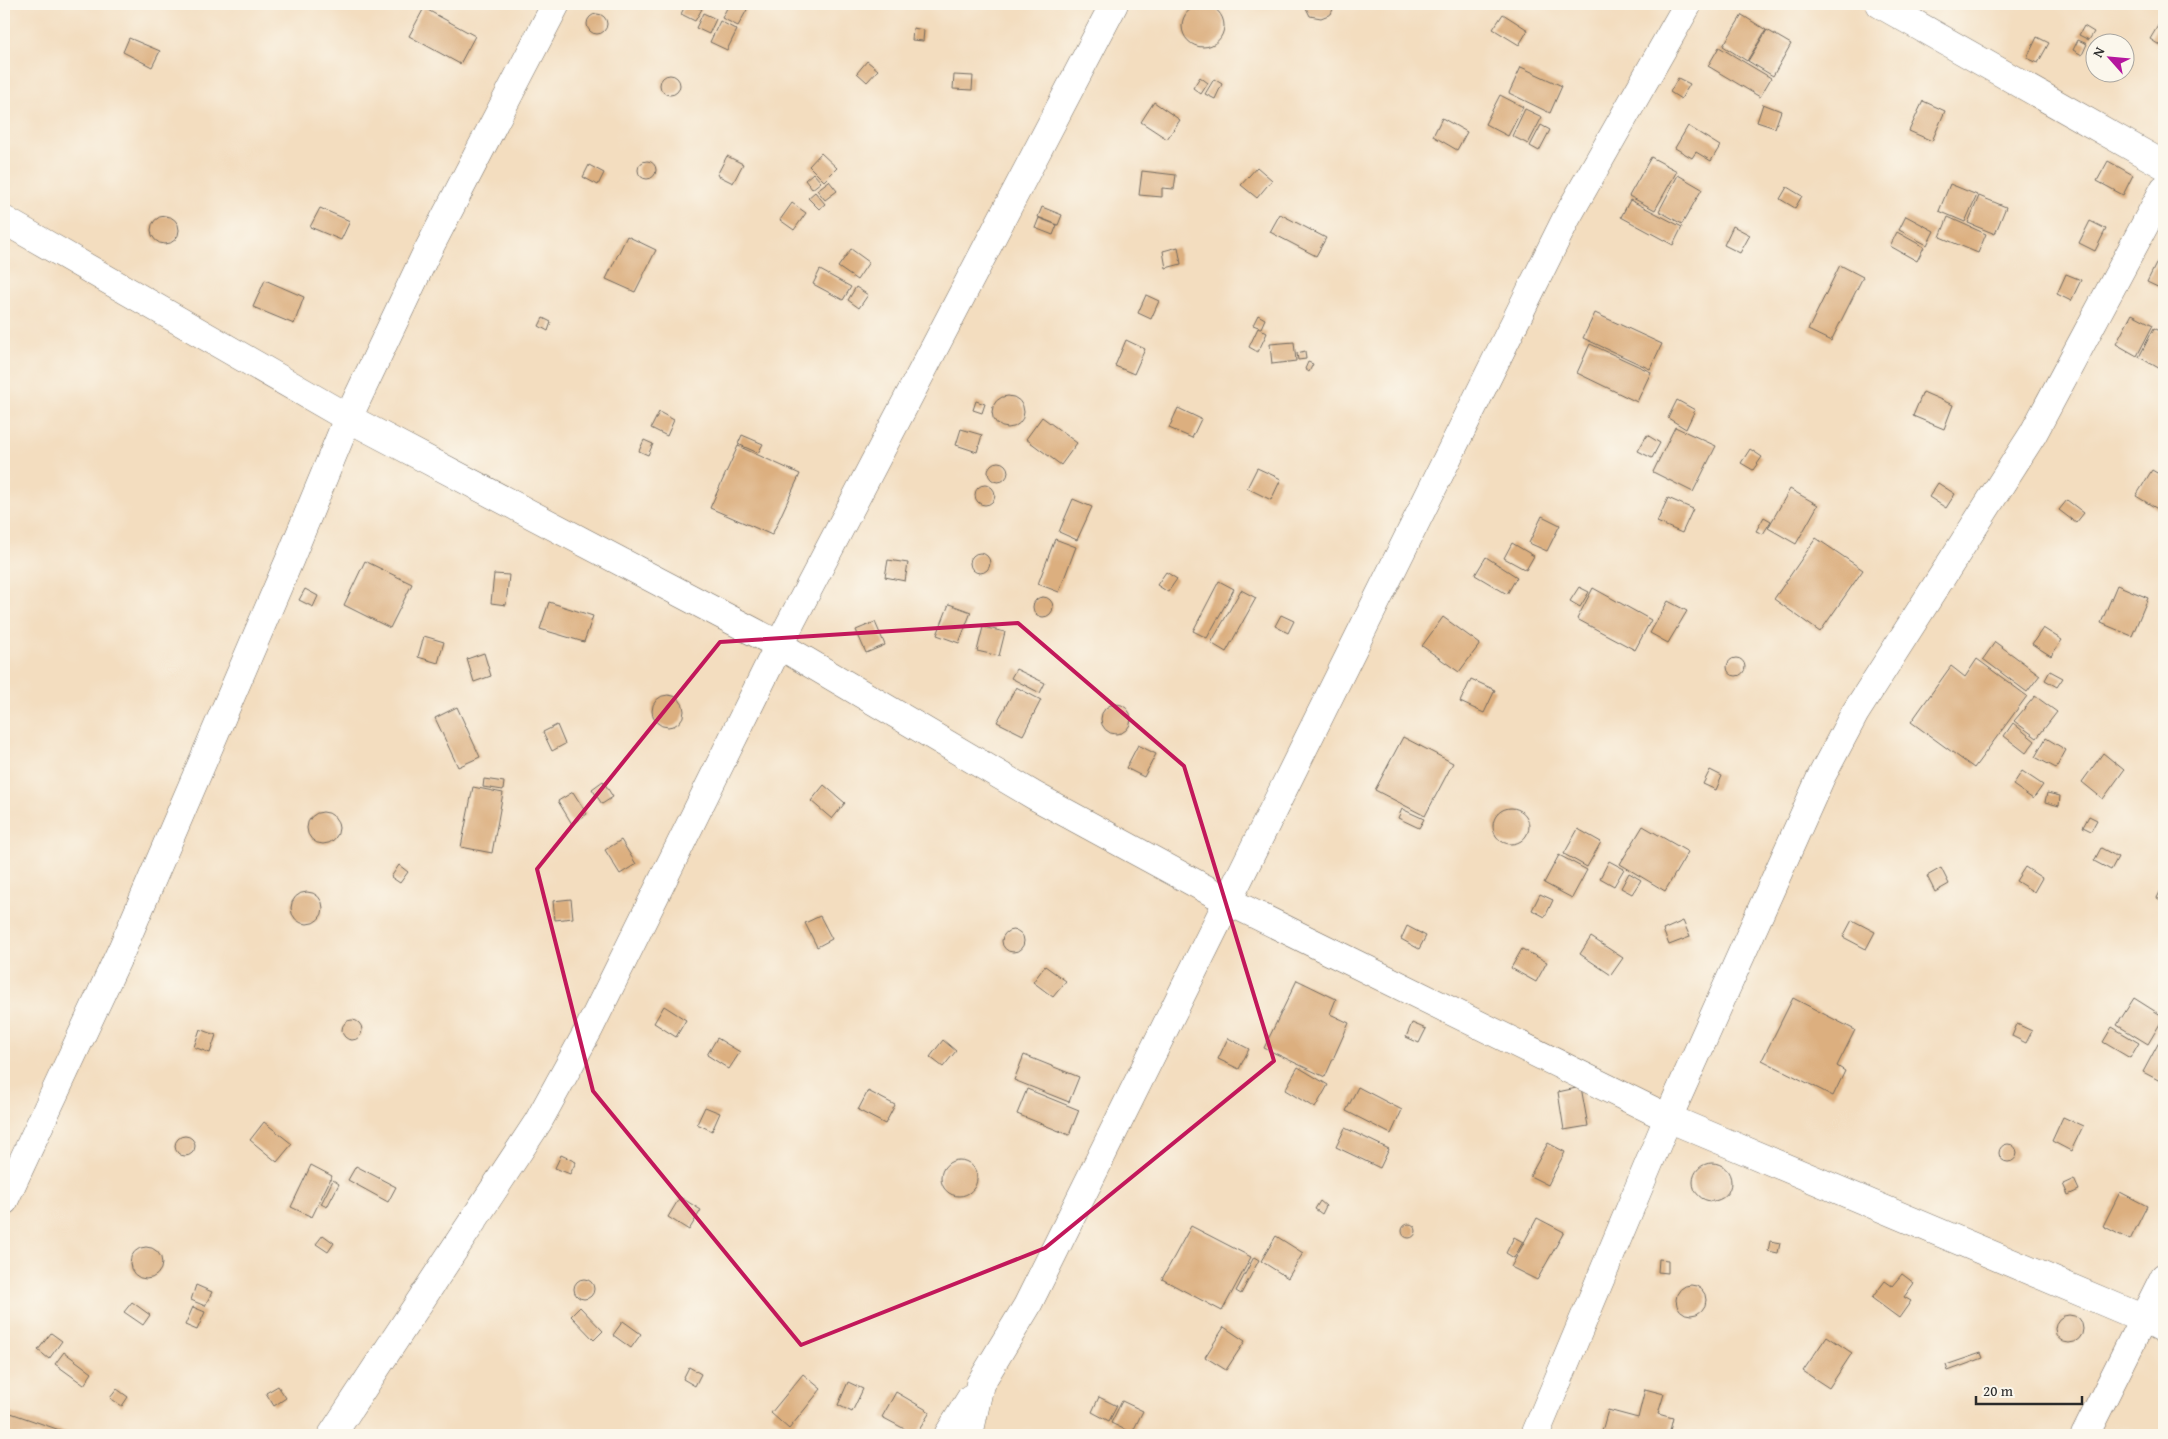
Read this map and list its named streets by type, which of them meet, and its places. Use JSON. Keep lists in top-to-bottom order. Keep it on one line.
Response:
{"scale_bar":"20 m","north":"top left"}
